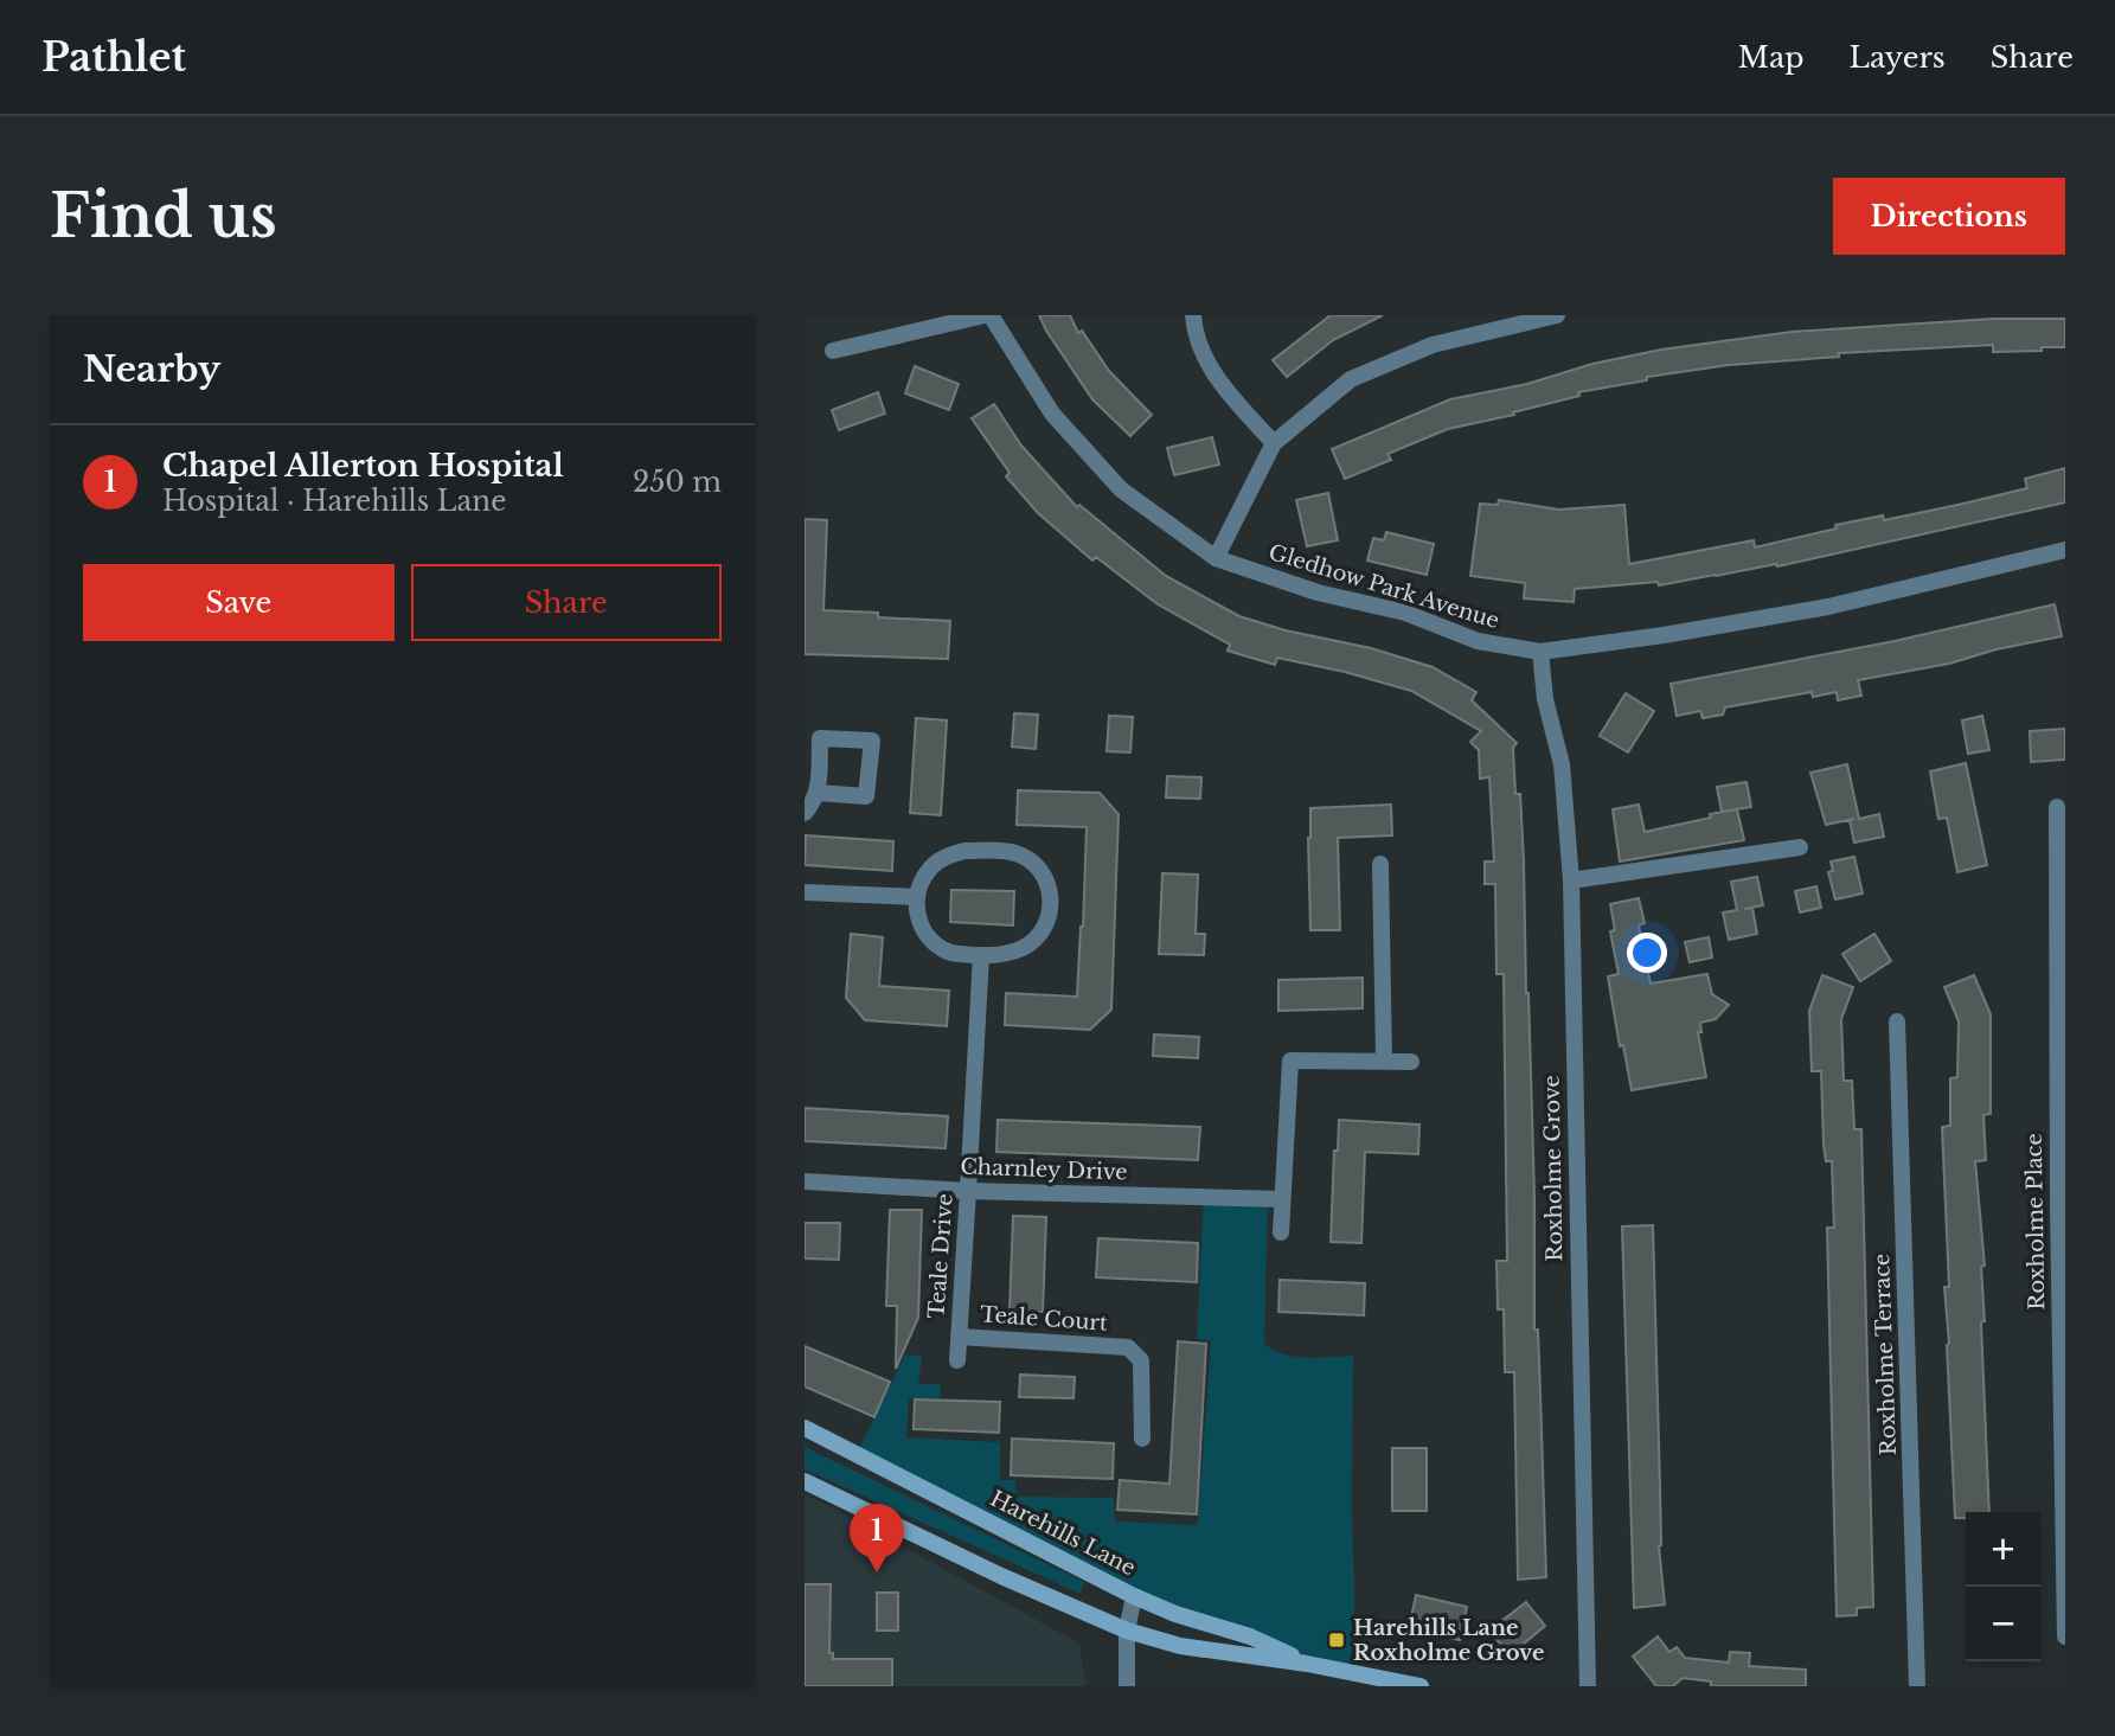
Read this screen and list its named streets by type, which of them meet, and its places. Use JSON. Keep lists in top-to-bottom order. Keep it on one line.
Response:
{"streets":{"main road":["Harehills Lane"],"street":["Gledhow Park Avenue","Roxholme Grove","Charnley Drive","Roxholme Place","Teale Drive","Teale Court","Roxholme Terrace"]},"crossings":[["Gledhow Park Avenue","Roxholme Grove"],["Charnley Drive","Teale Drive"],["Teale Drive","Teale Court"]],"places":{"transit":["Harehills Lane Roxholme Grove"]},"page":{"header":"Pathlet","nav":["Map","Layers","Share"],"buttons":["Directions",["Save","Share"]],"title":"Find us","heading":"Nearby","list":[{"mark":"1","name":"Chapel Allerton Hospital","note":"Hospital · Harehills Lane","value":"250 m"}],"pins":"1","map_buttons":["+","−"]}}
